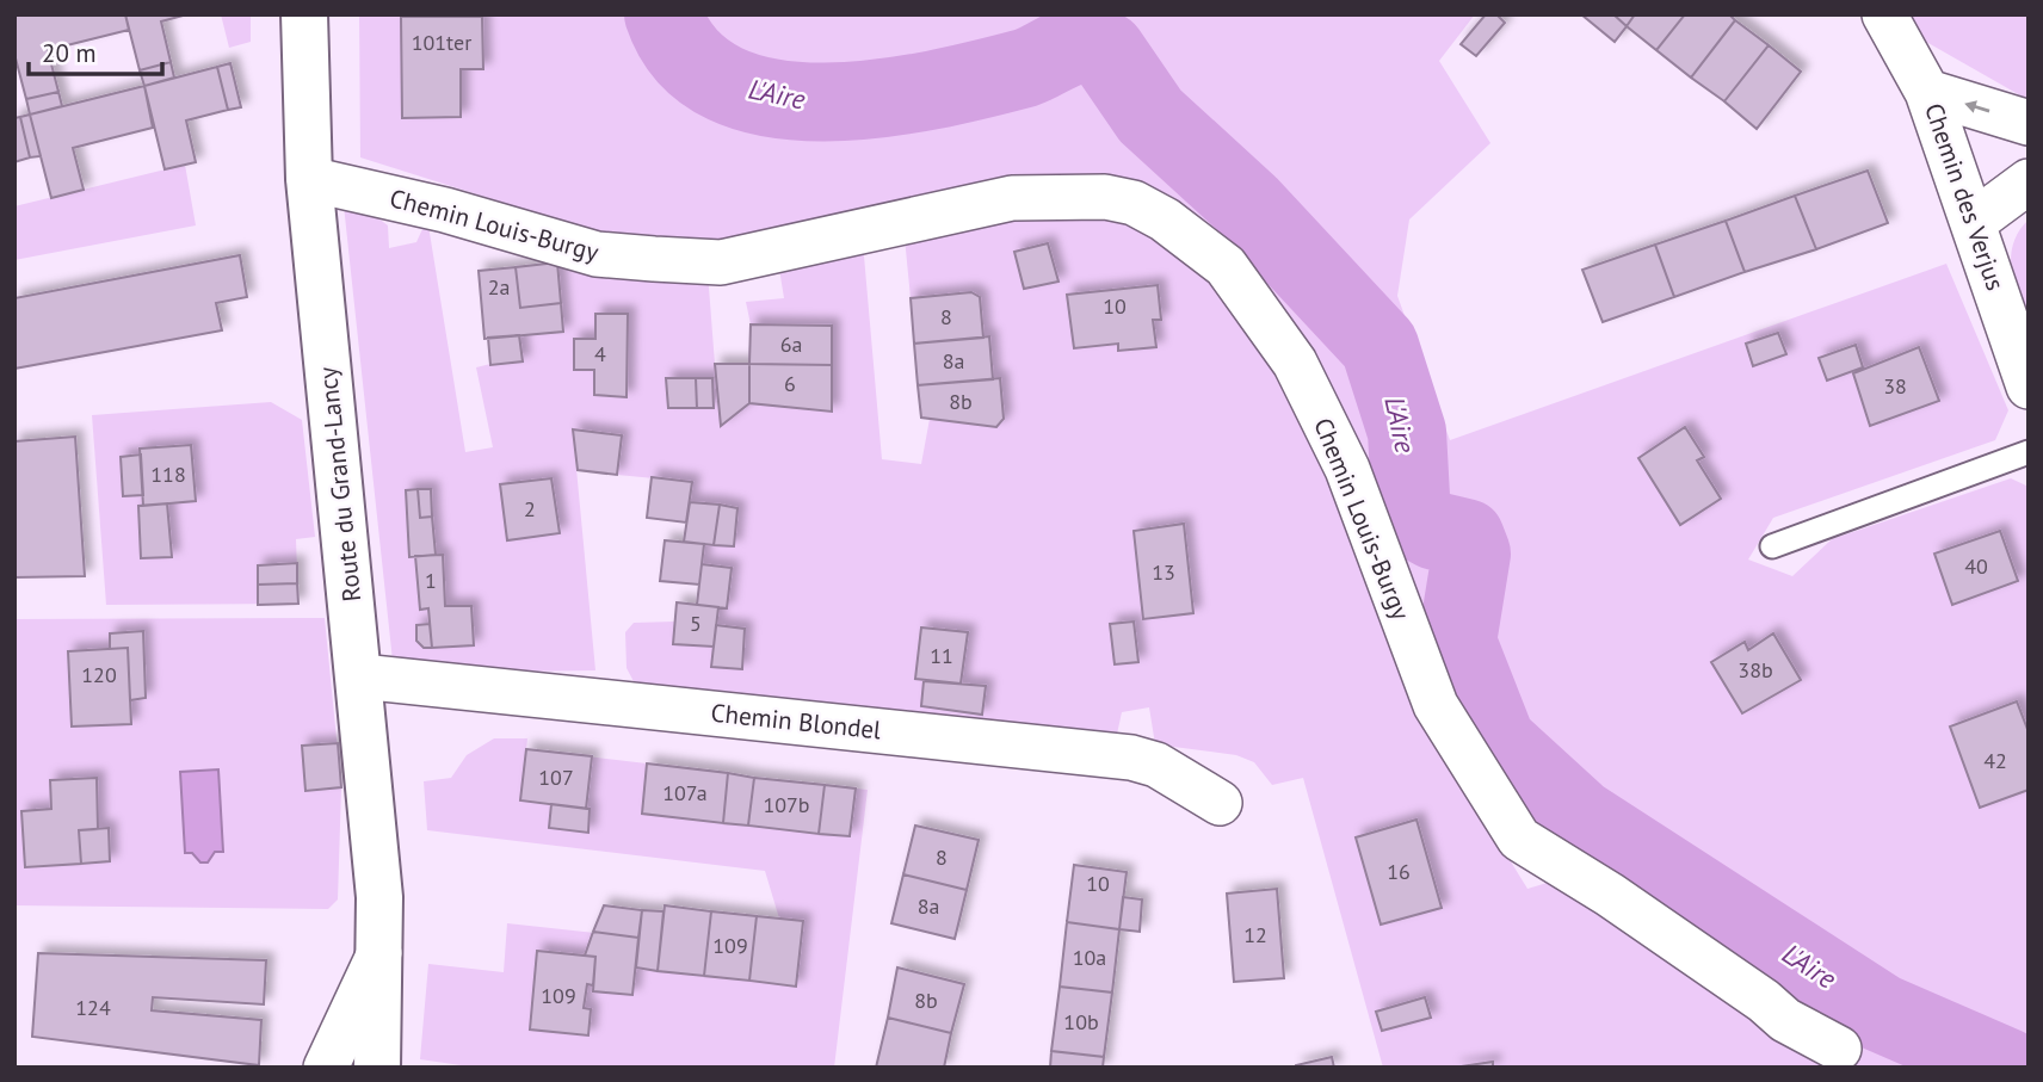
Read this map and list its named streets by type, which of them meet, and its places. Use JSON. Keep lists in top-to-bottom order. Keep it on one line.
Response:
{"streets":{"street":["Chemin des Verjus","Chemin Louis-Burgy","Route du Grand-Lancy","Chemin Blondel"]},"crossings":[["Chemin Louis-Burgy","Route du Grand-Lancy"],["Route du Grand-Lancy","Chemin Blondel"]],"water":["L'Aire"],"house_numbers":["101ter","2a","10","8","6a","4","8a","6","38","8b","118","2","40","13","1","5","11","38b","120","42","107","107a","107b","8","16","10","8a","12","109","10a","109","8b","124","10b"],"scale_bar":"20 m"}
